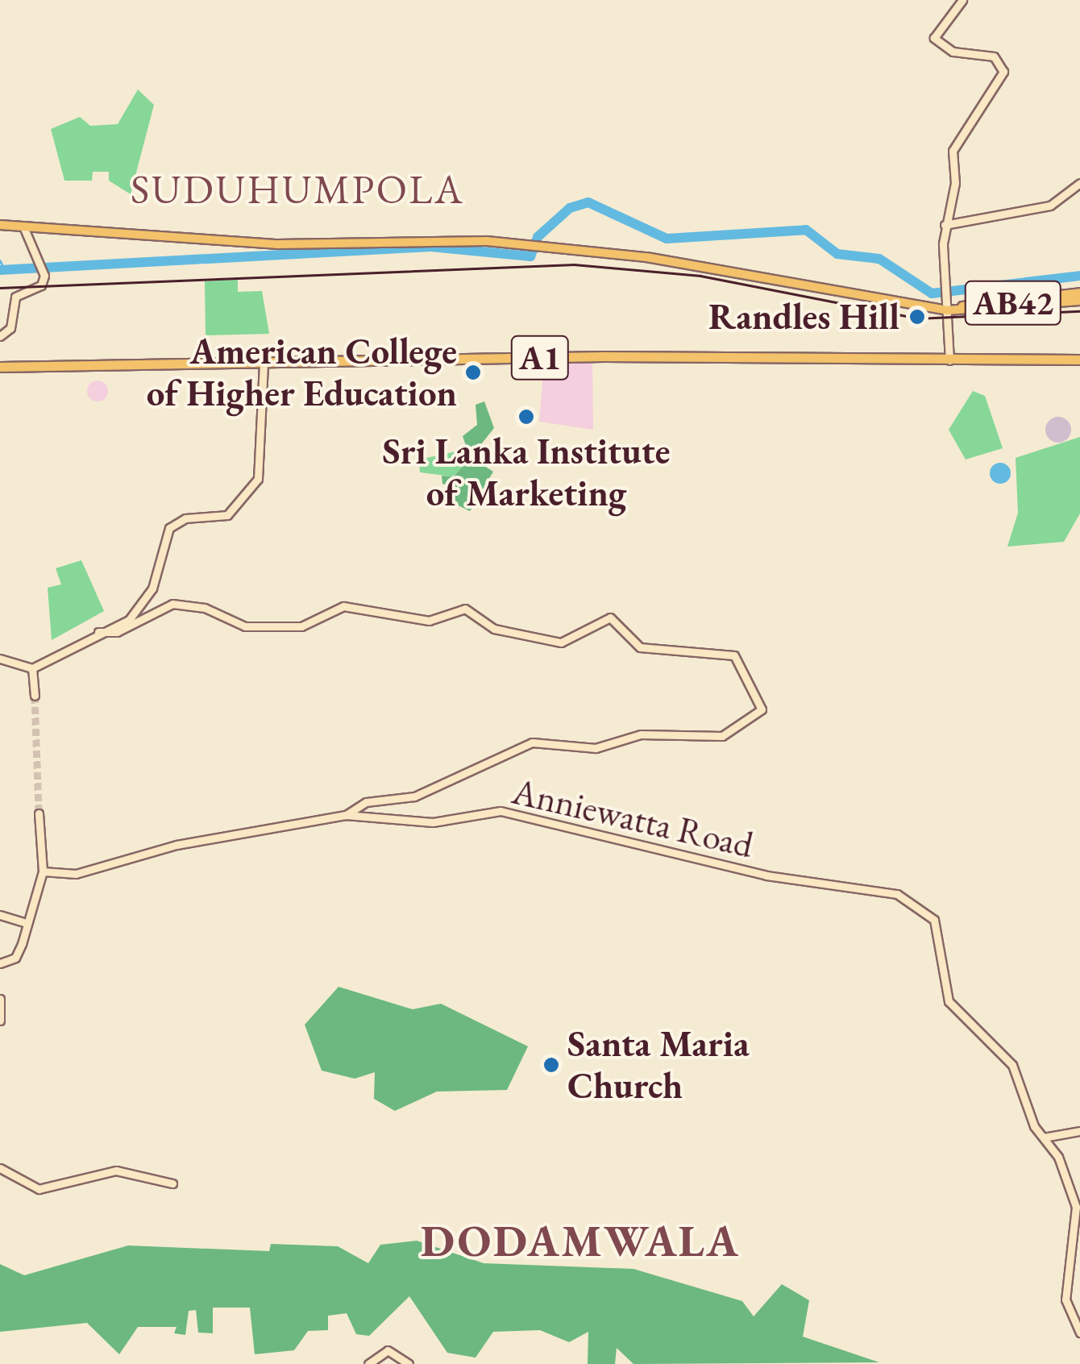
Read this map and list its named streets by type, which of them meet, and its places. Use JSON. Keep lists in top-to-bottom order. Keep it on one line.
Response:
{"streets":{"highway":["A1"],"main road":["AB42"],"street":["Anniewatta Road"]},"districts":["SUDUHUMPOLA","DODAMWALA"],"places":["Randles Hill","American College of Higher Education","Sri Lanka Institute of Marketing","Santa Maria Church"]}
